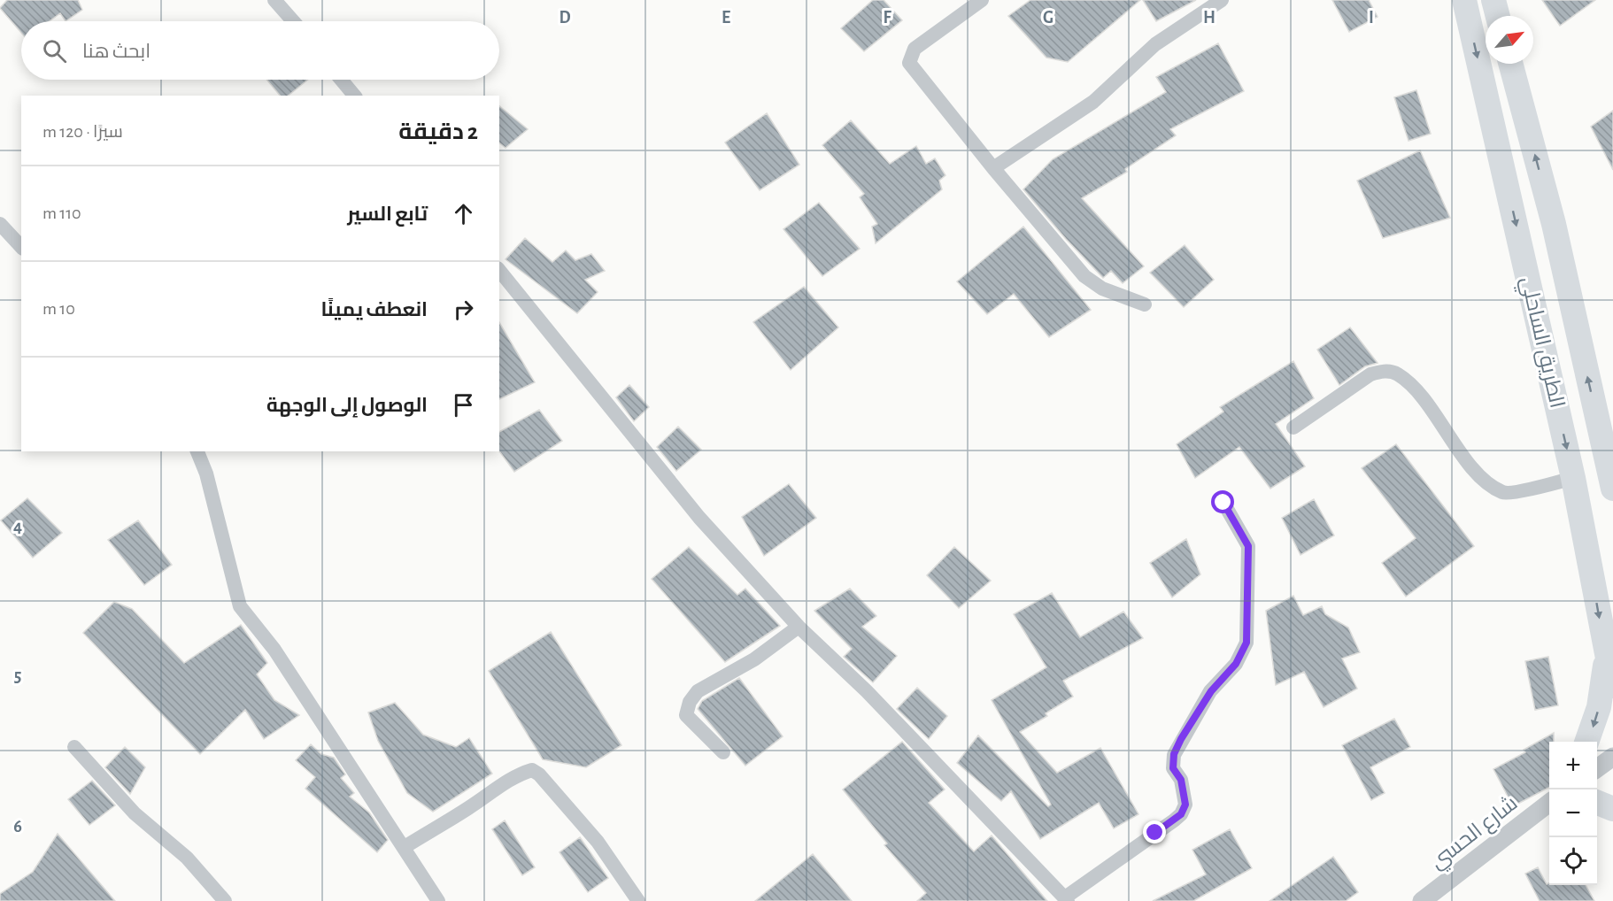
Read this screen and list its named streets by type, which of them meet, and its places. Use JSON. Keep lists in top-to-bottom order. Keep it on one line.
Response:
{"streets":{"highway":["الطريق الساحلي"],"street":["شارع الحسي"]},"north":"top right","page":{"search":"ابحث هنا","heading":["2 دقيقة","سيرًا · 120 m"],"list":[["تابع السير","110 m"],["انعطف يمينًا","10 m"],"الوصول إلى الوجهة"],"map_buttons":["+","−"]},"grid":{"columns":["D","E","F","G","H","I"],"rows":["4","5","6"]}}
